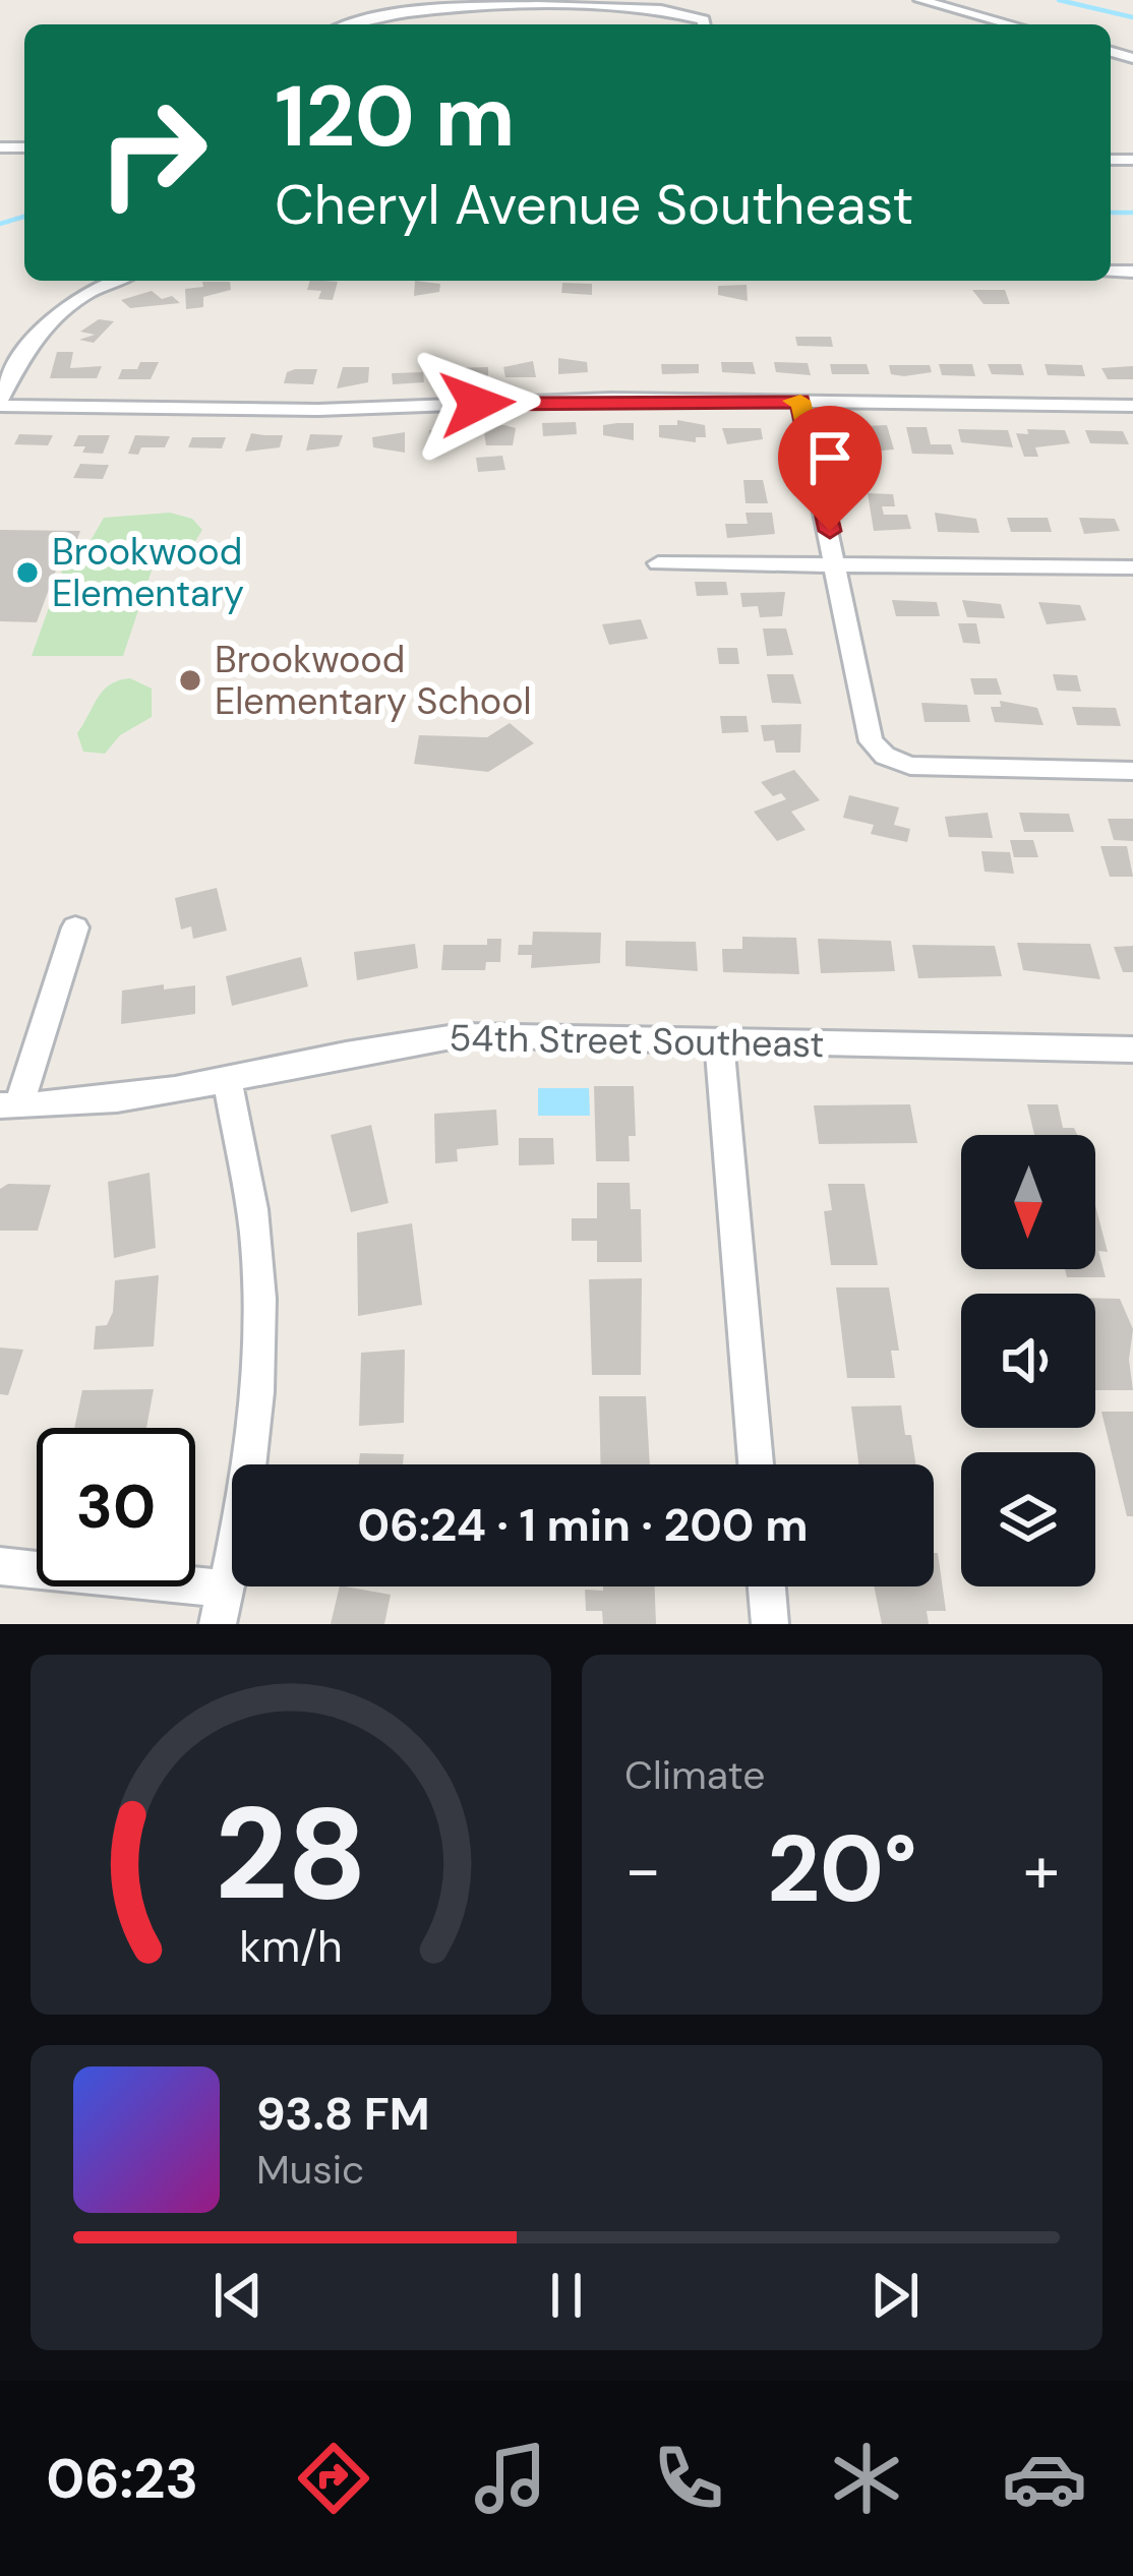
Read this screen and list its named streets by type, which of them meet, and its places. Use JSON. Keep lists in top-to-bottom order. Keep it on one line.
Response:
{"streets":{"street":["54th Street Southeast"]},"places":["Brookwood Elementary","Brookwood Elementary School"],"north":"bottom","page":{"turn":["120 m","Cheryl Avenue Southeast"],"limit":"30","trip":"06:24 · 1 min · 200 m","tile":"Climate","heat":["−","20°","+"],"song":["93.8 FM","Music"],"tabs":"06:23","gauge":["28","km/h"]}}
